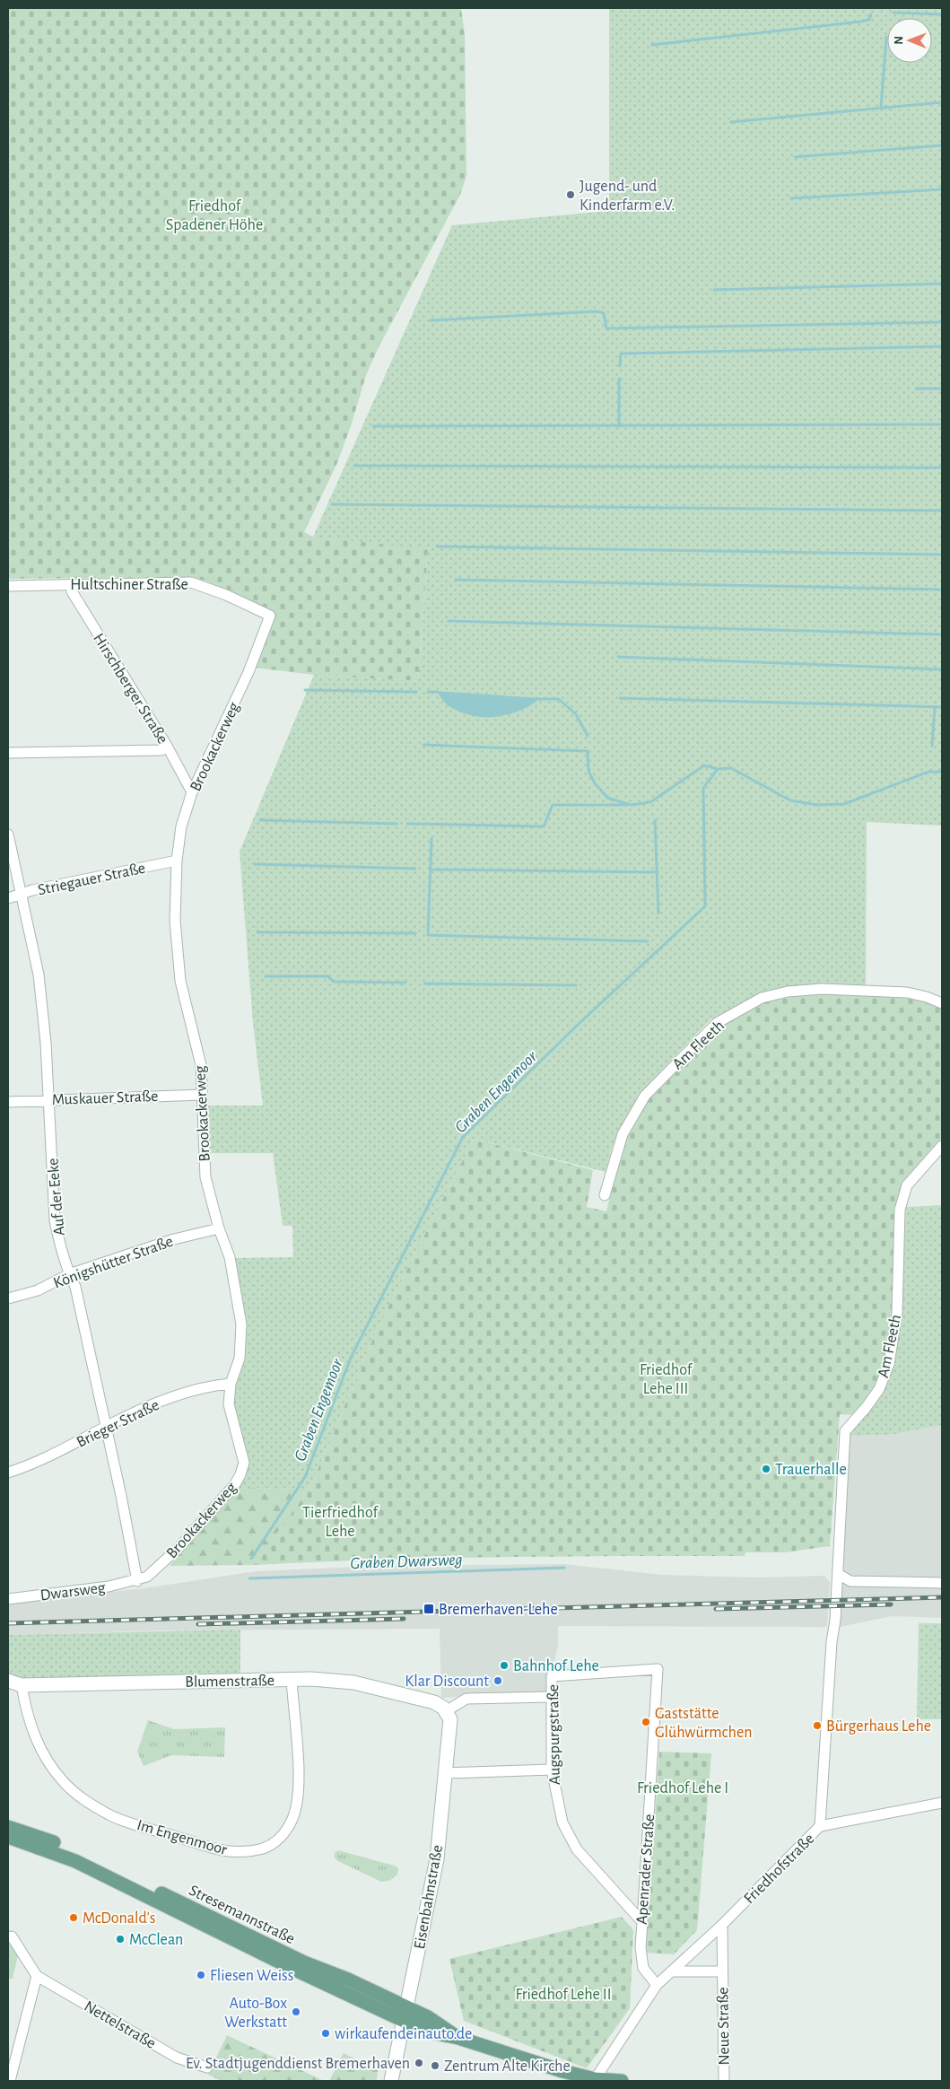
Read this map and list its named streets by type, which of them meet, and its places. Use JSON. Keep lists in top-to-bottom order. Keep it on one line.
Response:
{"streets":{"main road":["Stresemannstraße"],"street":["Hultschiner Straße","Hirschberger Straße","Brookackerweg","Striegauer Straße","Am Fleeth","Muskauer Straße","Auf der Eeke","Königshütter Straße","Brieger Straße","Dwarsweg","Blumenstraße","Augspurgstraße","Im Engenmoor","Friedhofstraße","Apenrader Straße","Eisenbahnstraße","Nettelstraße","Neue Straße"]},"crossings":[["Hultschiner Straße","Hirschberger Straße"],["Hultschiner Straße","Brookackerweg"],["Hirschberger Straße","Brookackerweg"],["Brookackerweg","Striegauer Straße"],["Brookackerweg","Muskauer Straße"],["Brookackerweg","Auf der Eeke"],["Brookackerweg","Königshütter Straße"],["Brookackerweg","Brieger Straße"],["Brookackerweg","Dwarsweg"],["Striegauer Straße","Auf der Eeke"],["Am Fleeth","Friedhofstraße"],["Muskauer Straße","Auf der Eeke"],["Auf der Eeke","Königshütter Straße"],["Auf der Eeke","Brieger Straße"],["Auf der Eeke","Dwarsweg"],["Blumenstraße","Im Engenmoor"],["Blumenstraße","Eisenbahnstraße"],["Augspurgstraße","Apenrader Straße"],["Friedhofstraße","Apenrader Straße"],["Friedhofstraße","Stresemannstraße"],["Friedhofstraße","Neue Straße"],["Eisenbahnstraße","Stresemannstraße"]],"water":["Graben Engemoor","Graben Dwarsweg"],"parks":["Friedhof Spadener Höhe","Friedhof Lehe III","Tierfriedhof Lehe","Friedhof Lehe I","Friedhof Lehe II"],"places":{"other":["Jugend- und Kinderfarm e.V.","Trauerhalle","Bahnhof Lehe","Klar Discount","Gaststätte Glühwürmchen","Bürgerhaus Lehe","McDonald's","McClean","Fliesen Weiss","Auto-Box Werkstatt","wirkaufendeinauto.de","Ev. Stadtjugenddienst Bremerhaven","Zentrum Alte Kirche"],"transit":["Bremerhaven-Lehe"]},"north":"left"}
